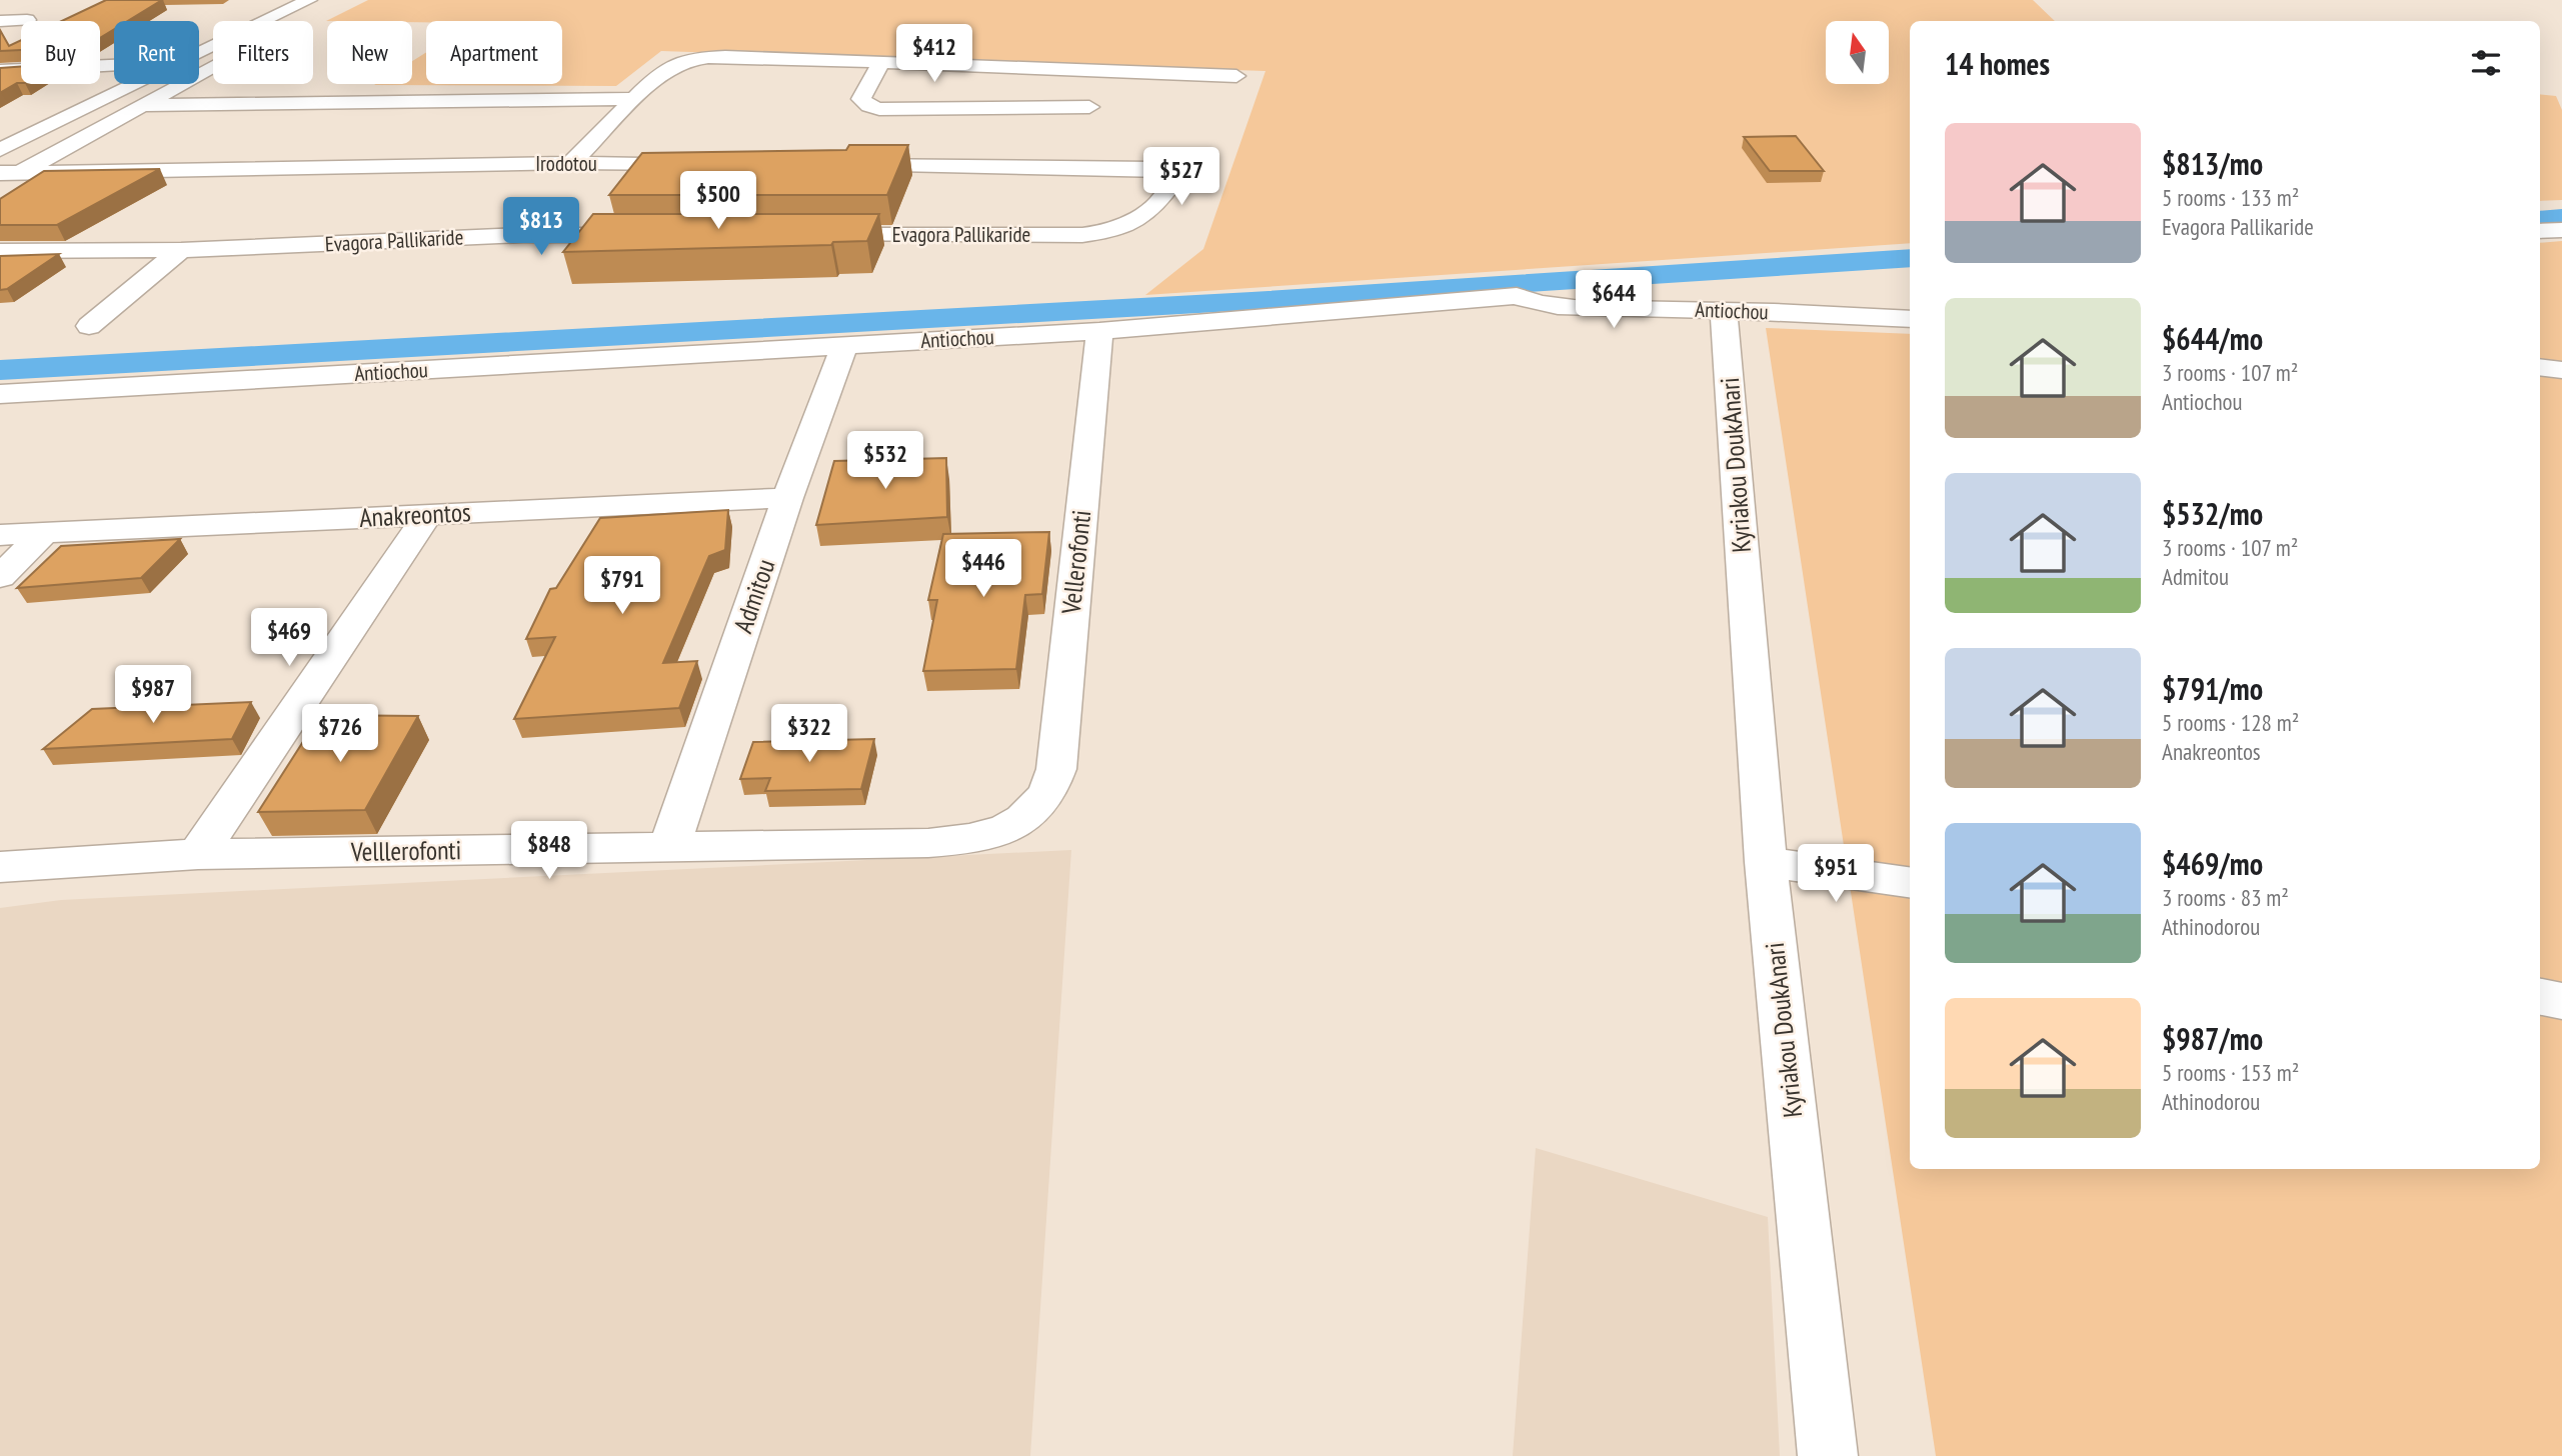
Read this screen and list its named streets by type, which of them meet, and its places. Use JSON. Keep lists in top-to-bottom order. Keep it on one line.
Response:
{"streets":{"street":["Irodotou","Evagora Pallikaride","Antiochou","Kyriakou DoukAnari","Anakreontos","Vellerofonti","Admitou","Velllerofonti"]},"crossings":[["Antiochou","Kyriakou DoukAnari"],["Antiochou","Vellerofonti"],["Antiochou","Admitou"],["Anakreontos","Admitou"],["Vellerofonti","Velllerofonti"],["Admitou","Velllerofonti"]],"north":"top","page":{"chip":["Buy","Rent","Filters","New","Apartment"],"heading":"14 homes","price":["$412","$527","$500","$813","$644","$532","$446","$791","$469","$987","$726","$322","$848","$951"],"list":[{"name":"$813/mo","note":"5 rooms · 133 m² · Evagora Pallikaride"},{"name":"$644/mo","note":"3 rooms · 107 m² · Antiochou"},{"name":"$532/mo","note":"3 rooms · 107 m² · Admitou"},{"name":"$791/mo","note":"5 rooms · 128 m² · Anakreontos"},{"name":"$469/mo","note":"3 rooms · 83 m² · Athinodorou"},{"name":"$987/mo","note":"5 rooms · 153 m² · Athinodorou"}]}}
